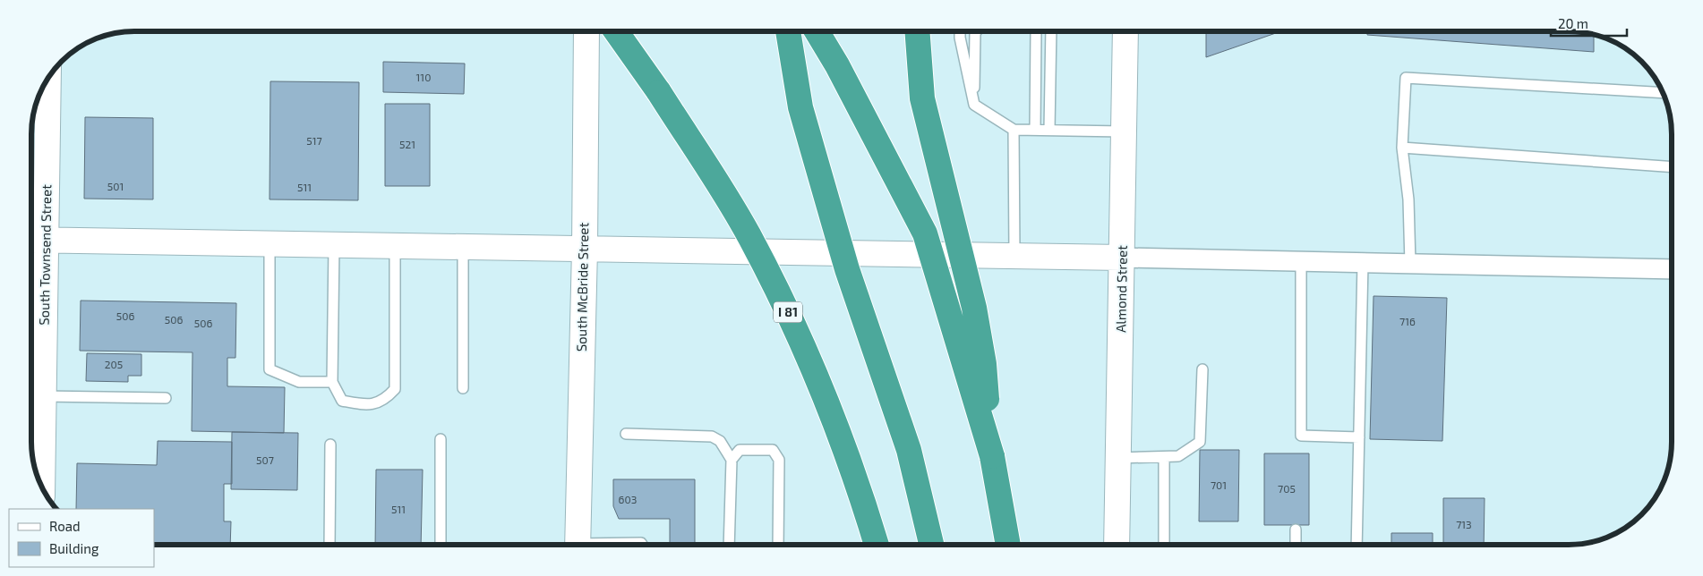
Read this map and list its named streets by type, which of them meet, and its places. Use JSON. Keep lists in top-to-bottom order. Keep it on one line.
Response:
{"streets":{"highway":["I 81"],"street":["South Townsend Street","South McBride Street","Almond Street"]},"house_numbers":["110","517","521","501","511","506","506","716","506","205","507","701","705","603","511","713"],"legend":["Road","Building"],"scale_bar":"20 m"}
